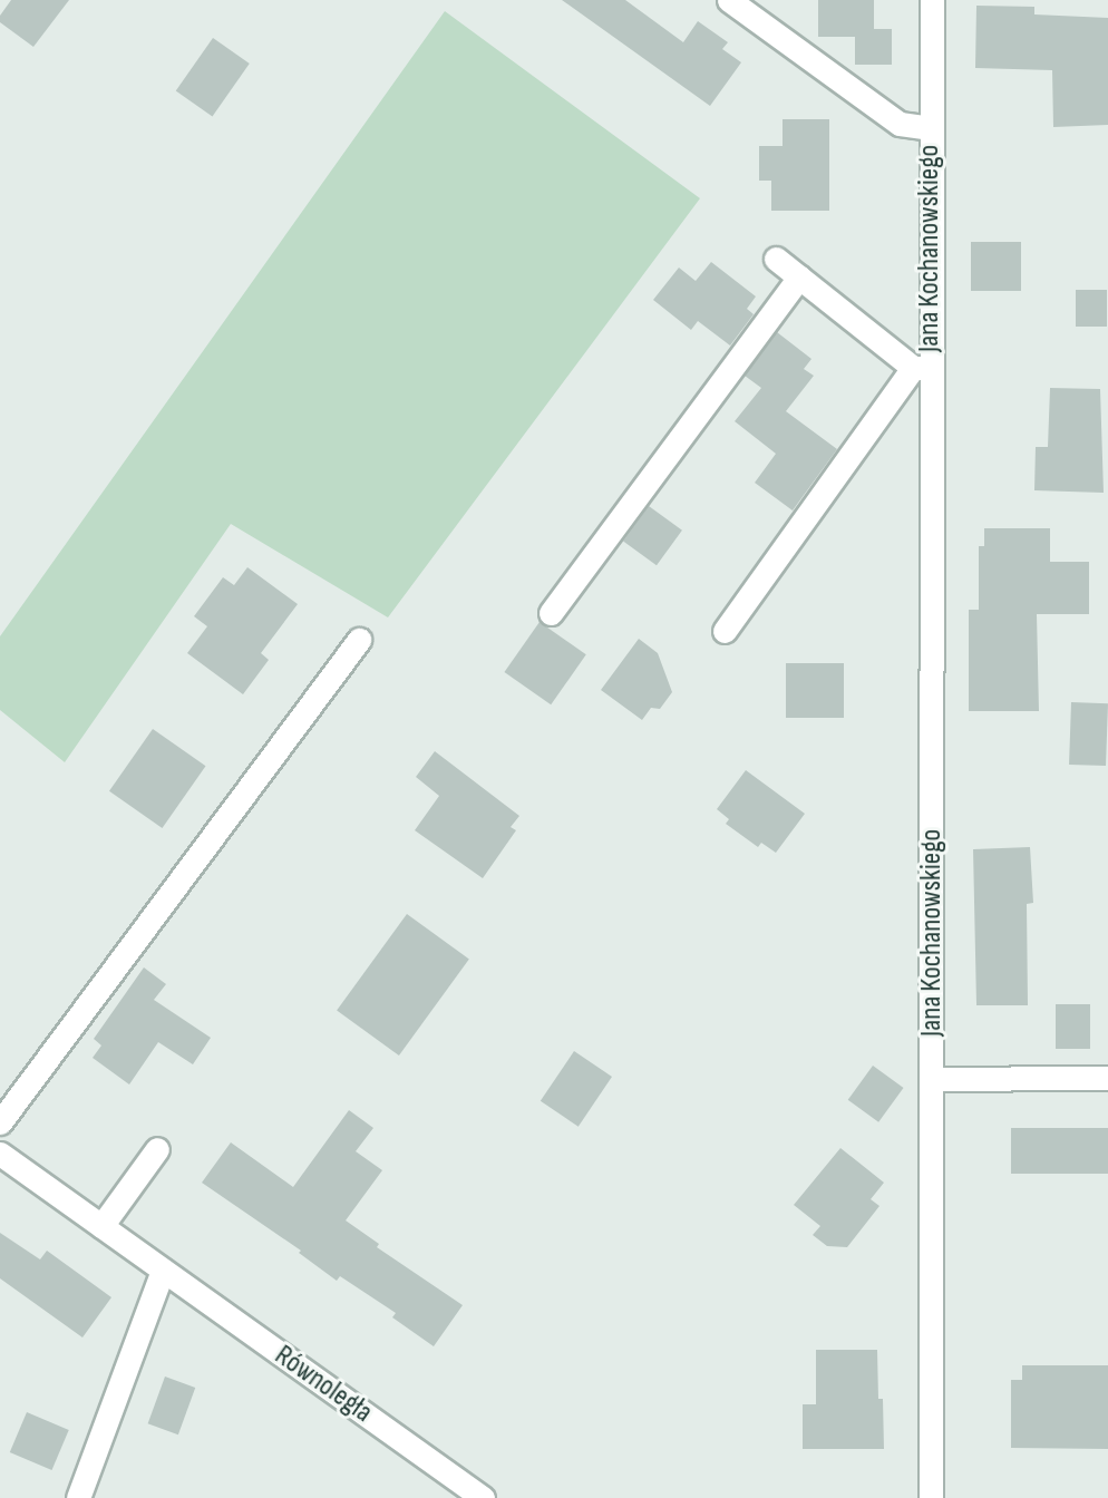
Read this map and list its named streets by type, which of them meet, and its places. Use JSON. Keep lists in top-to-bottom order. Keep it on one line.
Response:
{"streets":{"street":["Jana Kochanowskiego","Równoległa"]}}
